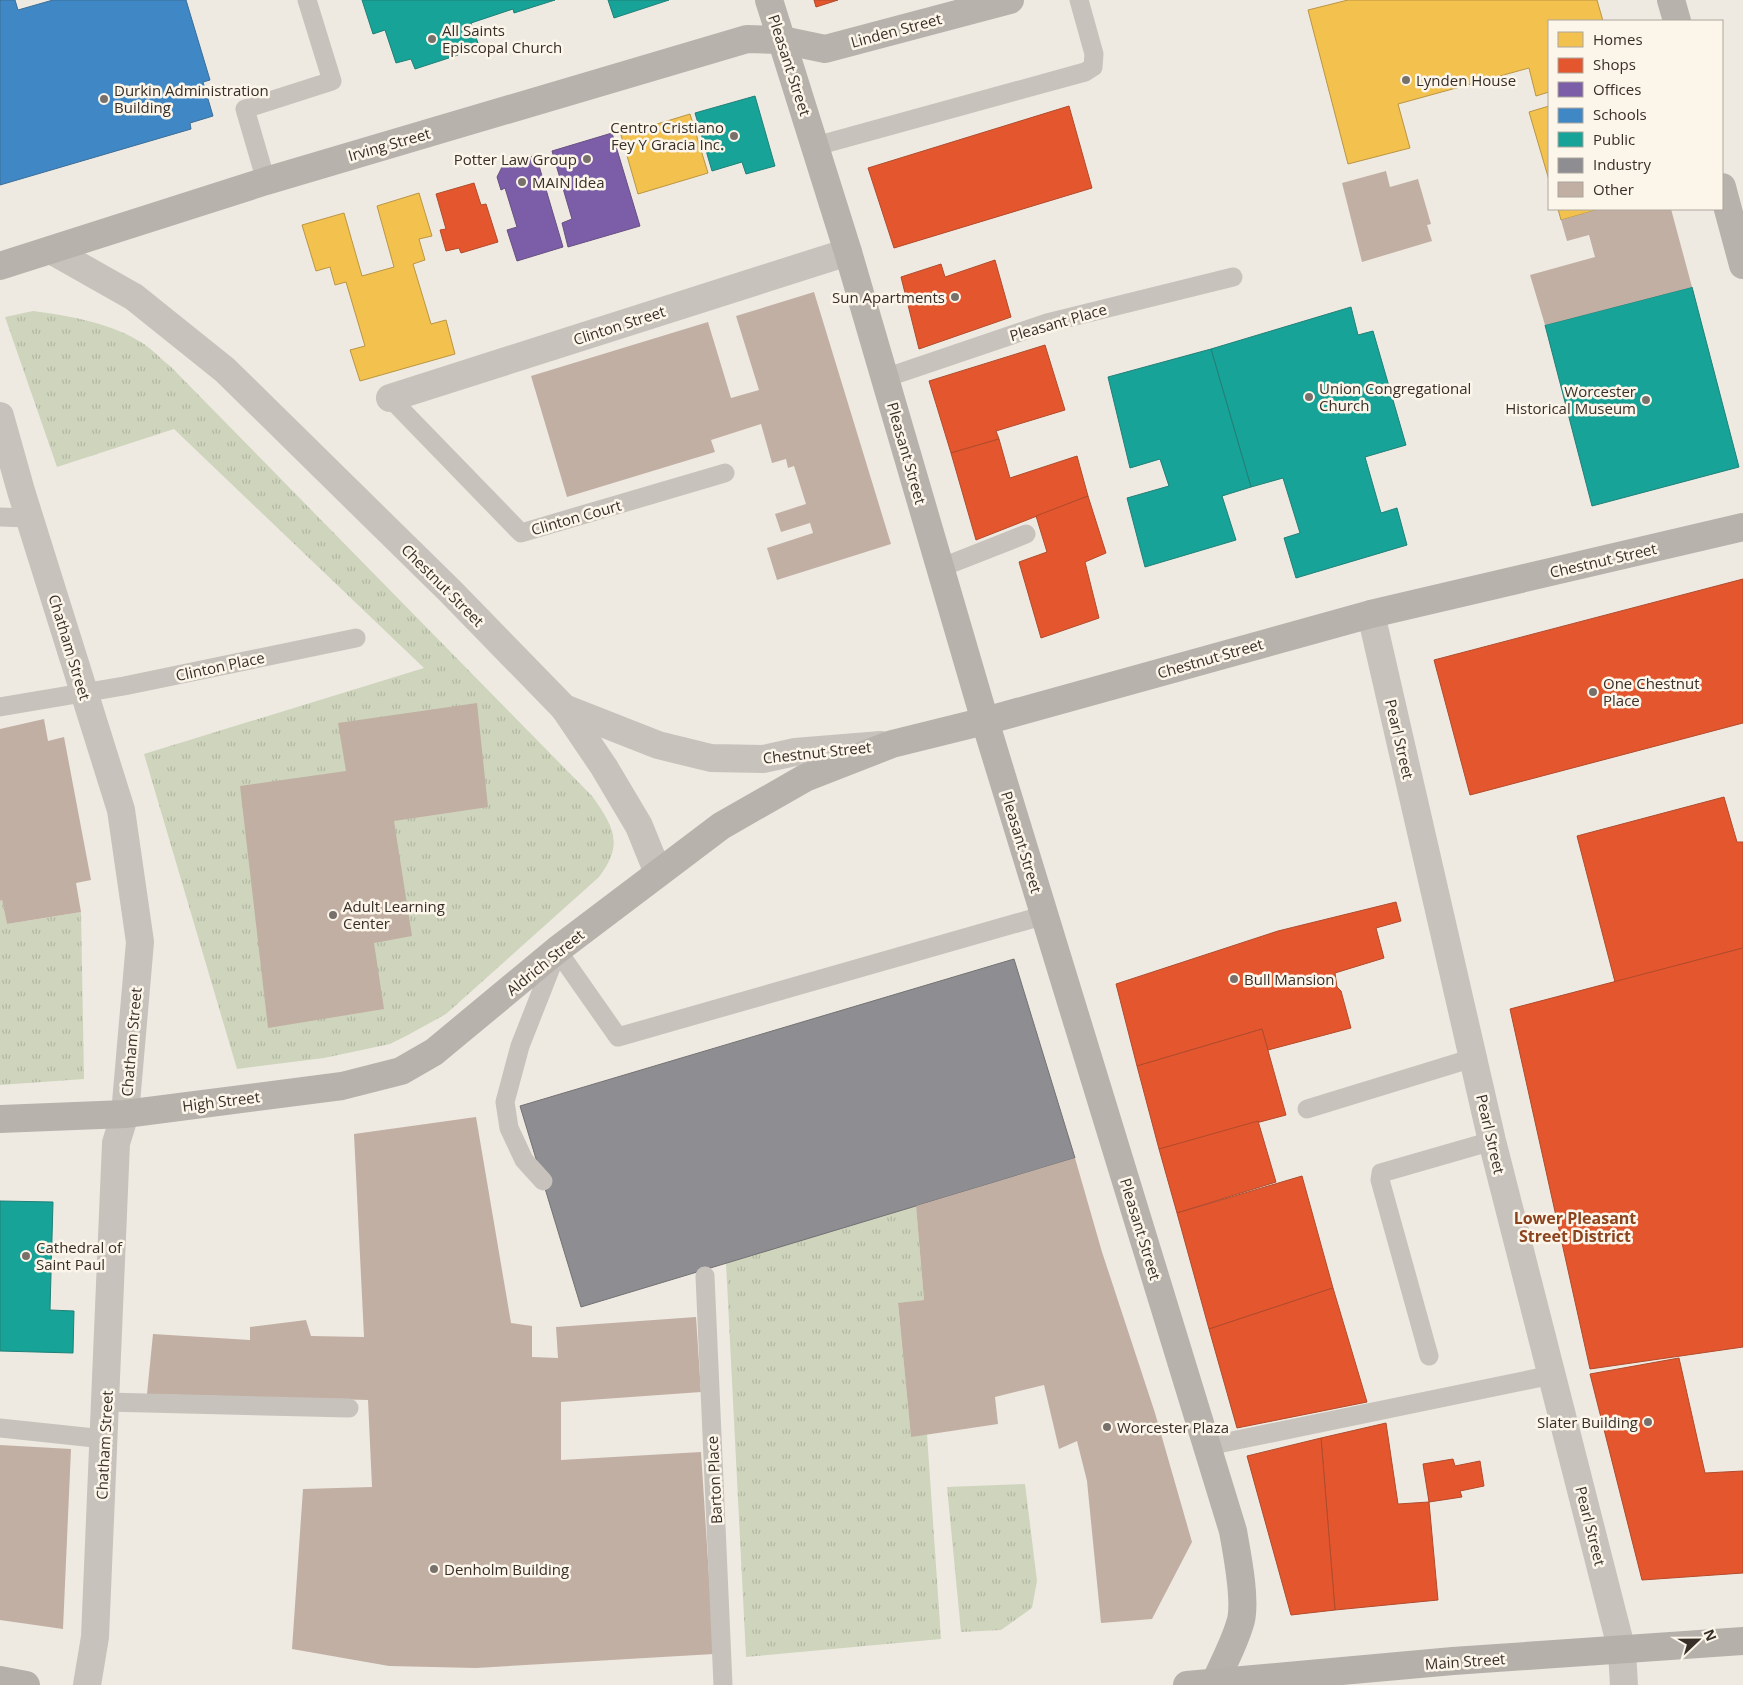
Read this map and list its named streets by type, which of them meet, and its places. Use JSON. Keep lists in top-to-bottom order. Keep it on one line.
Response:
{"streets":{"main road":["Linden Street","Pleasant Street","Irving Street","Chestnut Street","Aldrich Street","High Street","Main Street"],"street":["Clinton Street","Chatham Street","Pearl Street"],"lane":["Pleasant Place","Clinton Court","Clinton Place","Barton Place"]},"crossings":[["Linden Street","Pleasant Street"],["Linden Street","Irving Street"],["Pleasant Street","Irving Street"],["Pleasant Street","Pleasant Place"],["Pleasant Street","Clinton Street"],["Pleasant Street","Chestnut Street"],["Pleasant Street","Main Street"],["Irving Street","Chestnut Street"],["Clinton Street","Clinton Court"],["Chestnut Street","Pearl Street"],["Chestnut Street","Aldrich Street"],["Chatham Street","Clinton Place"],["Chatham Street","High Street"],["Pearl Street","Main Street"],["Aldrich Street","High Street"]],"districts":["Lower Pleasant Street District"],"places":["All Saints Episcopal Church","Lynden House","Durkin Administration Building","Centro Cristiano Fey Y Gracia Inc.","Potter Law Group","MAIN Idea","Sun Apartments","Union Congregational Church","Worcester Historical Museum","One Chestnut Place","Adult Learning Center","Bull Mansion","Cathedral of Saint Paul","Slater Building","Worcester Plaza","Denholm Building"],"legend":["Homes","Shops","Offices","Schools","Public","Industry","Other"],"north":"right"}
